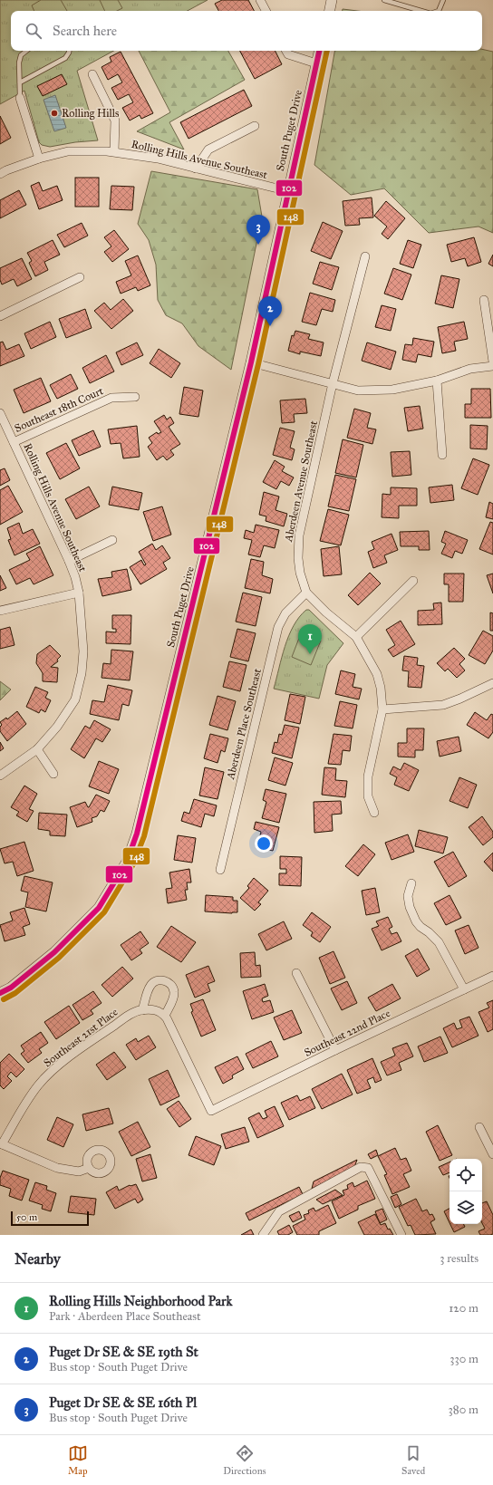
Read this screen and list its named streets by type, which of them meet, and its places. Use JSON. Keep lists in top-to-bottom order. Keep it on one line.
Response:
{"streets":{"street":["South Puget Drive","Rolling Hills Avenue Southeast","Southeast 18th Court","Aberdeen Avenue Southeast","Aberdeen Place Southeast","Southeast 22nd Place","Southeast 21st Place"]},"crossings":[["South Puget Drive","Rolling Hills Avenue Southeast"],["Rolling Hills Avenue Southeast","Southeast 18th Court"],["Aberdeen Avenue Southeast","Aberdeen Place Southeast"]],"places":["Rolling Hills"],"lines":["transit line 102","transit line 148"],"scale_bar":"50 m","page":{"search":"Search here","pins":["3","2","1"],"scale":"50 m","heading":["Nearby","3 results"],"list":[{"mark":"1","name":"Rolling Hills Neighborhood Park","note":"Park · Aberdeen Place Southeast","value":"120 m"},{"mark":"2","name":"Puget Dr SE & SE 19th St","note":"Bus stop · South Puget Drive","value":"330 m"},{"mark":"3","name":"Puget Dr SE & SE 16th Pl","note":"Bus stop · South Puget Drive","value":"380 m"}],"nav":["Map","Directions","Saved"]}}
